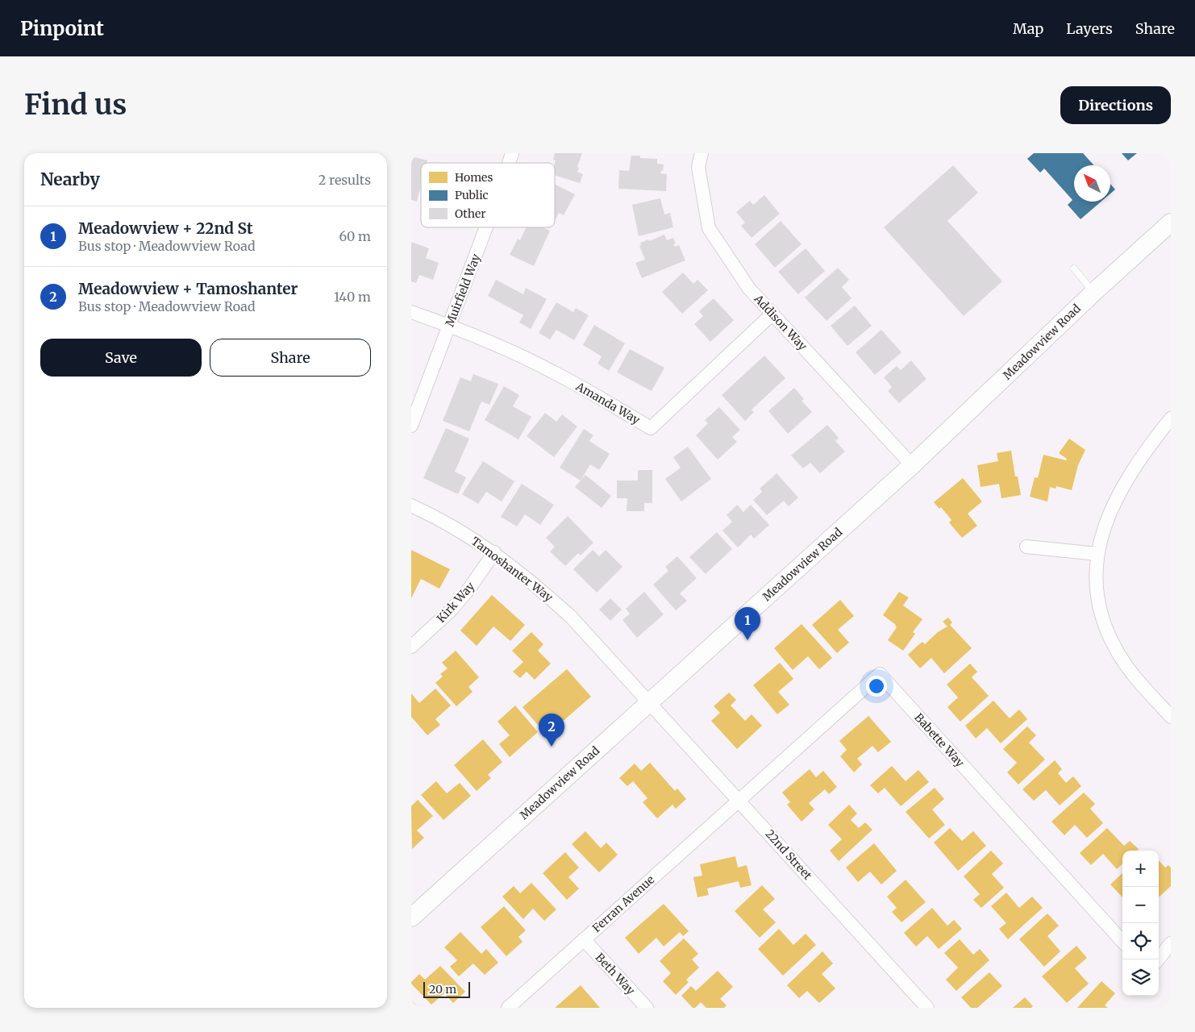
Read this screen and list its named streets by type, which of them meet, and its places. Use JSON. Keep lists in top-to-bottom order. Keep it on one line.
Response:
{"streets":{"main road":["Meadowview Road"],"street":["Muirfield Way","Addison Way","Amanda Way","Tamoshanter Way","Kirk Way","Babette Way","22nd Street","Ferran Avenue","Beth Way"]},"crossings":[["Muirfield Way","Amanda Way"],["Addison Way","Meadowview Road"],["Addison Way","Amanda Way"],["Meadowview Road","Tamoshanter Way"],["Meadowview Road","22nd Street"],["Tamoshanter Way","Kirk Way"],["Tamoshanter Way","22nd Street"],["Babette Way","22nd Street"],["Babette Way","Ferran Avenue"],["22nd Street","Ferran Avenue"],["Ferran Avenue","Beth Way"]],"legend":["Homes","Public","Other"],"scale_bar":"20 m","north":"top left","page":{"header":"Pinpoint","nav":["Map","Layers","Share"],"buttons":["Directions",["Save","Share"]],"title":"Find us","heading":["Nearby","2 results"],"list":[{"mark":"1","name":"Meadowview + 22nd St","note":"Bus stop · Meadowview Road","value":"60 m"},{"mark":"2","name":"Meadowview + Tamoshanter","note":"Bus stop · Meadowview Road","value":"140 m"}],"pins":["1","2"],"map_buttons":["+","−"],"scale":"20 m"}}
